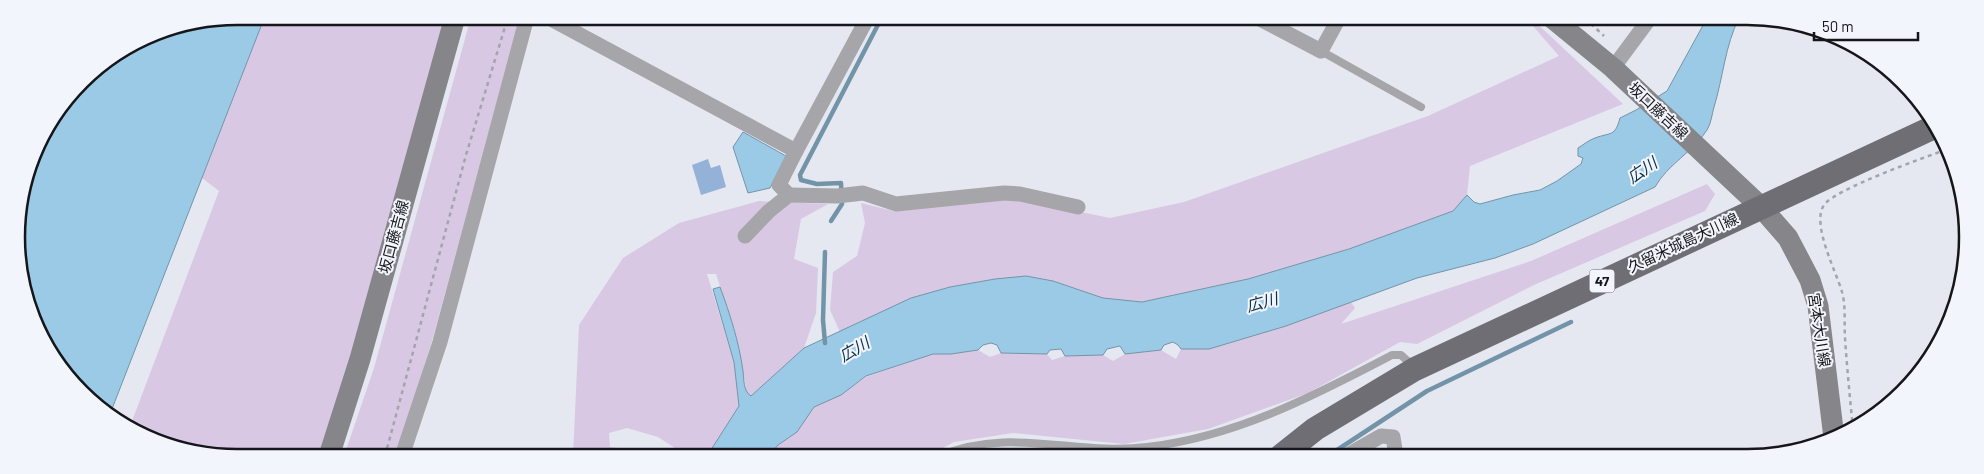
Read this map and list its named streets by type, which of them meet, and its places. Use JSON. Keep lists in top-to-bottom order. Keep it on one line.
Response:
{"streets":{"main road":["坂口藤吉線","久留米城島大川線","47","宮本大川線"]},"crossings":[["坂口藤吉線","久留米城島大川線"],["坂口藤吉線","宮本大川線"],["久留米城島大川線","宮本大川線"]],"water":["広川"],"scale_bar":"50 m"}
